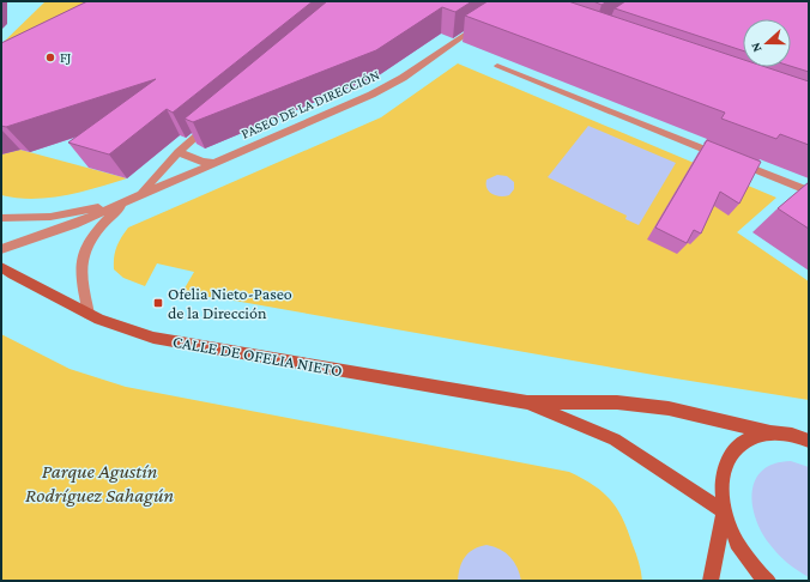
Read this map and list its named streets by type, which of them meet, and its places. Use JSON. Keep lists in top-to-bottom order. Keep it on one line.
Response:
{"streets":{"street":["PASEO DE LA DIRECCIÓN","CALLE DE OFELIA NIETO"]},"crossings":[["PASEO DE LA DIRECCIÓN","CALLE DE OFELIA NIETO"]],"parks":["Parque Agustín Rodríguez Sahagún"],"places":{"other":["FJ"],"transit":["Ofelia Nieto-Paseo de la Dirección"]},"north":"left"}
